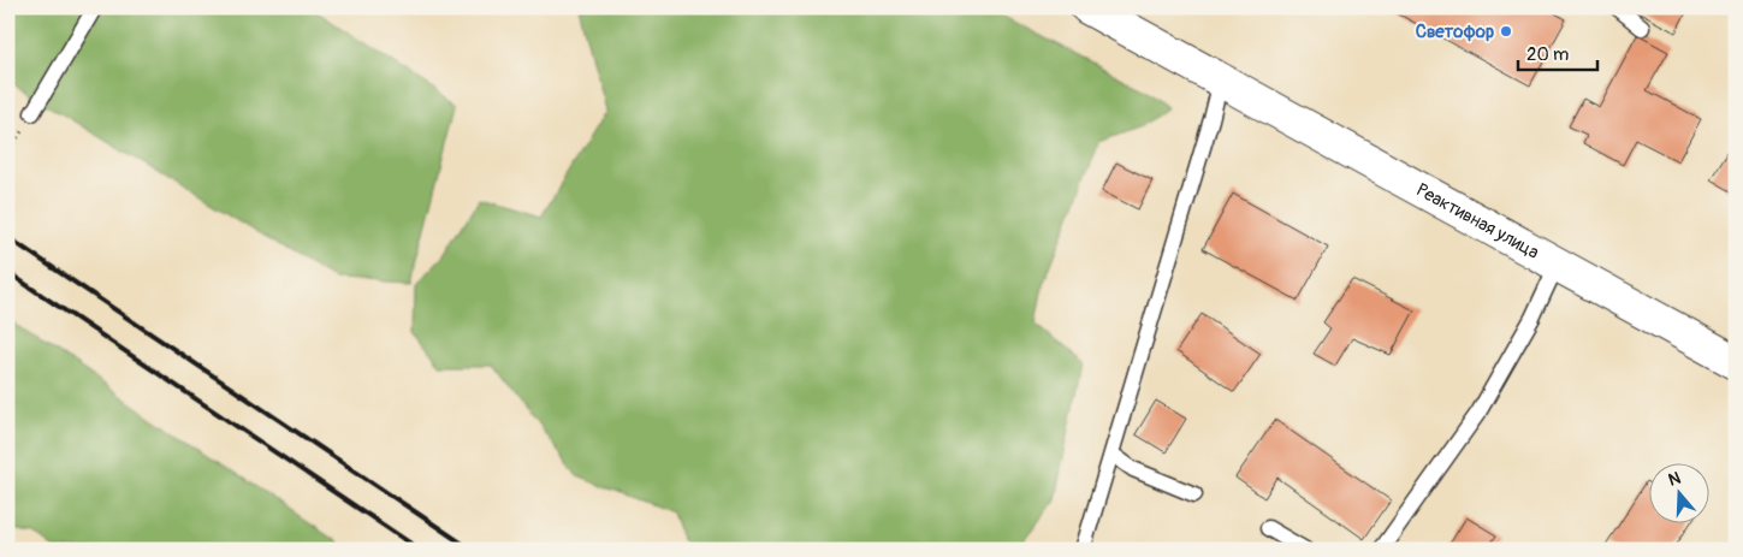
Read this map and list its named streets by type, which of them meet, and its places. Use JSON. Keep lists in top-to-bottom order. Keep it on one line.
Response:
{"streets":{"main road":["Реактивная улица"]},"places":["Светофор"],"scale_bar":"20 m","north":"top"}
